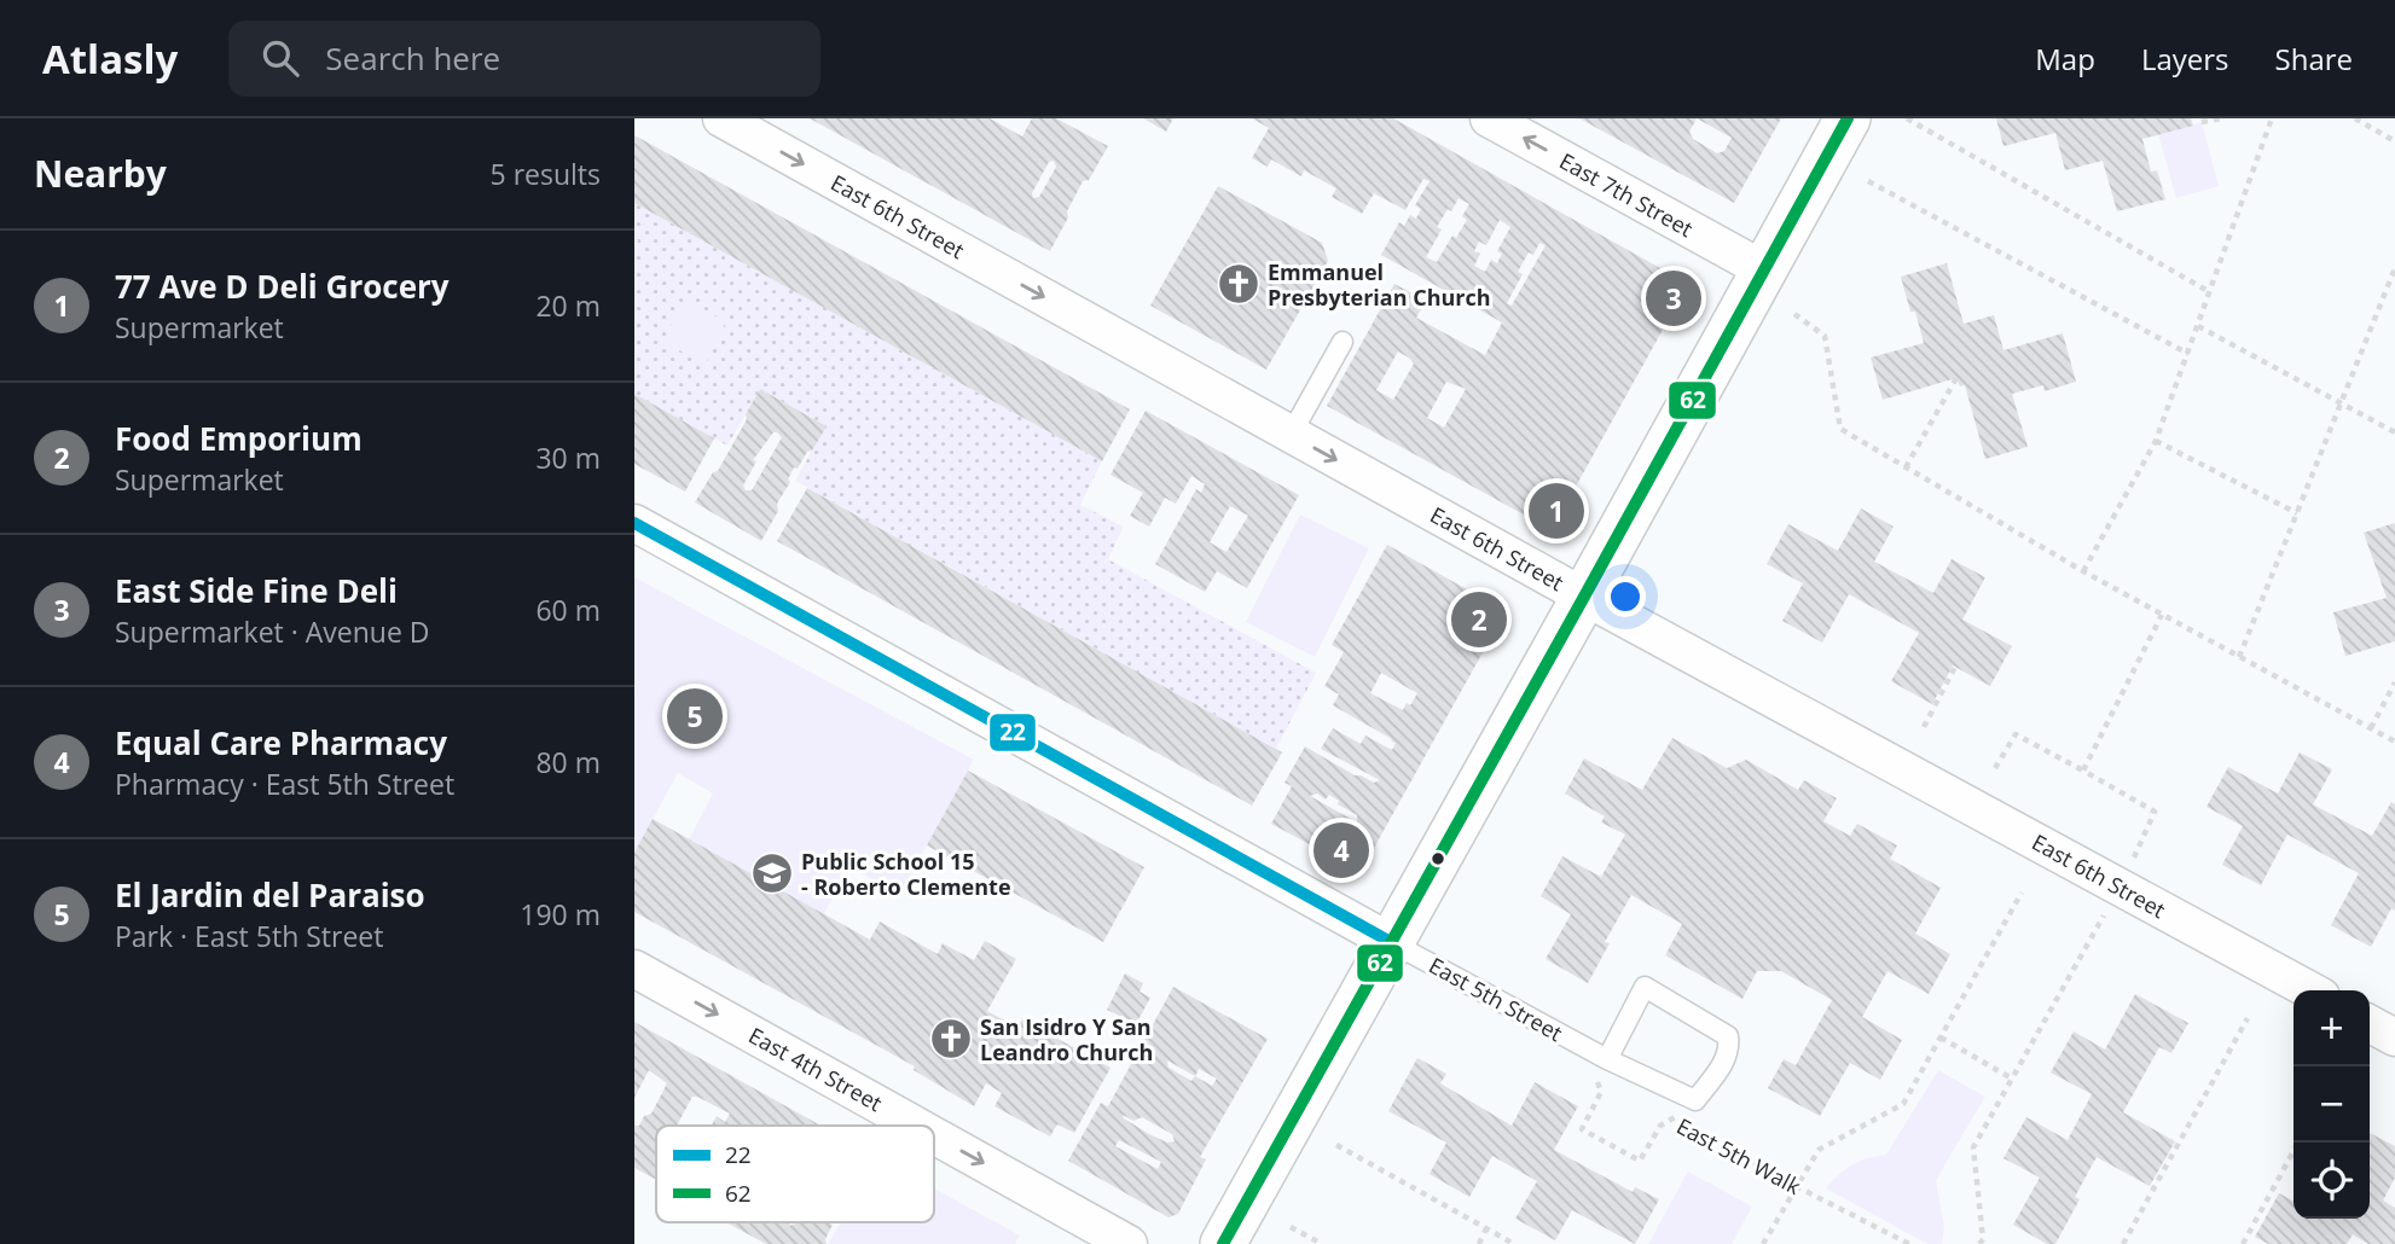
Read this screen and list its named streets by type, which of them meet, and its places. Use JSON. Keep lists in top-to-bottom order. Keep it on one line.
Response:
{"streets":{"street":["East 7th Street","East 6th Street","East 5th Street","East 4th Street"],"path":["East 5th Walk"]},"one_way":["East 7th Street","East 6th Street","East 4th Street"],"places":{"church":["Emmanuel Presbyterian Church","San Isidro Y San Leandro Church"],"school or university":["Public School 15 - Roberto Clemente"]},"lines":["transit line 62","transit line 22"],"legend":["22","62"],"page":{"header":"Atlasly","search":"Search here","nav":["Map","Layers","Share"],"heading":["Nearby","5 results"],"list":[{"mark":"1","name":"77 Ave D Deli Grocery","note":"Supermarket","value":"20 m"},{"mark":"2","name":"Food Emporium","note":"Supermarket","value":"30 m"},{"mark":"3","name":"East Side Fine Deli","note":"Supermarket · Avenue D","value":"60 m"},{"mark":"4","name":"Equal Care Pharmacy","note":"Pharmacy · East 5th Street","value":"80 m"},{"mark":"5","name":"El Jardin del Paraiso","note":"Park · East 5th Street","value":"190 m"}],"pins":["3","1","2","5","4"],"map_buttons":["+","−"]}}
